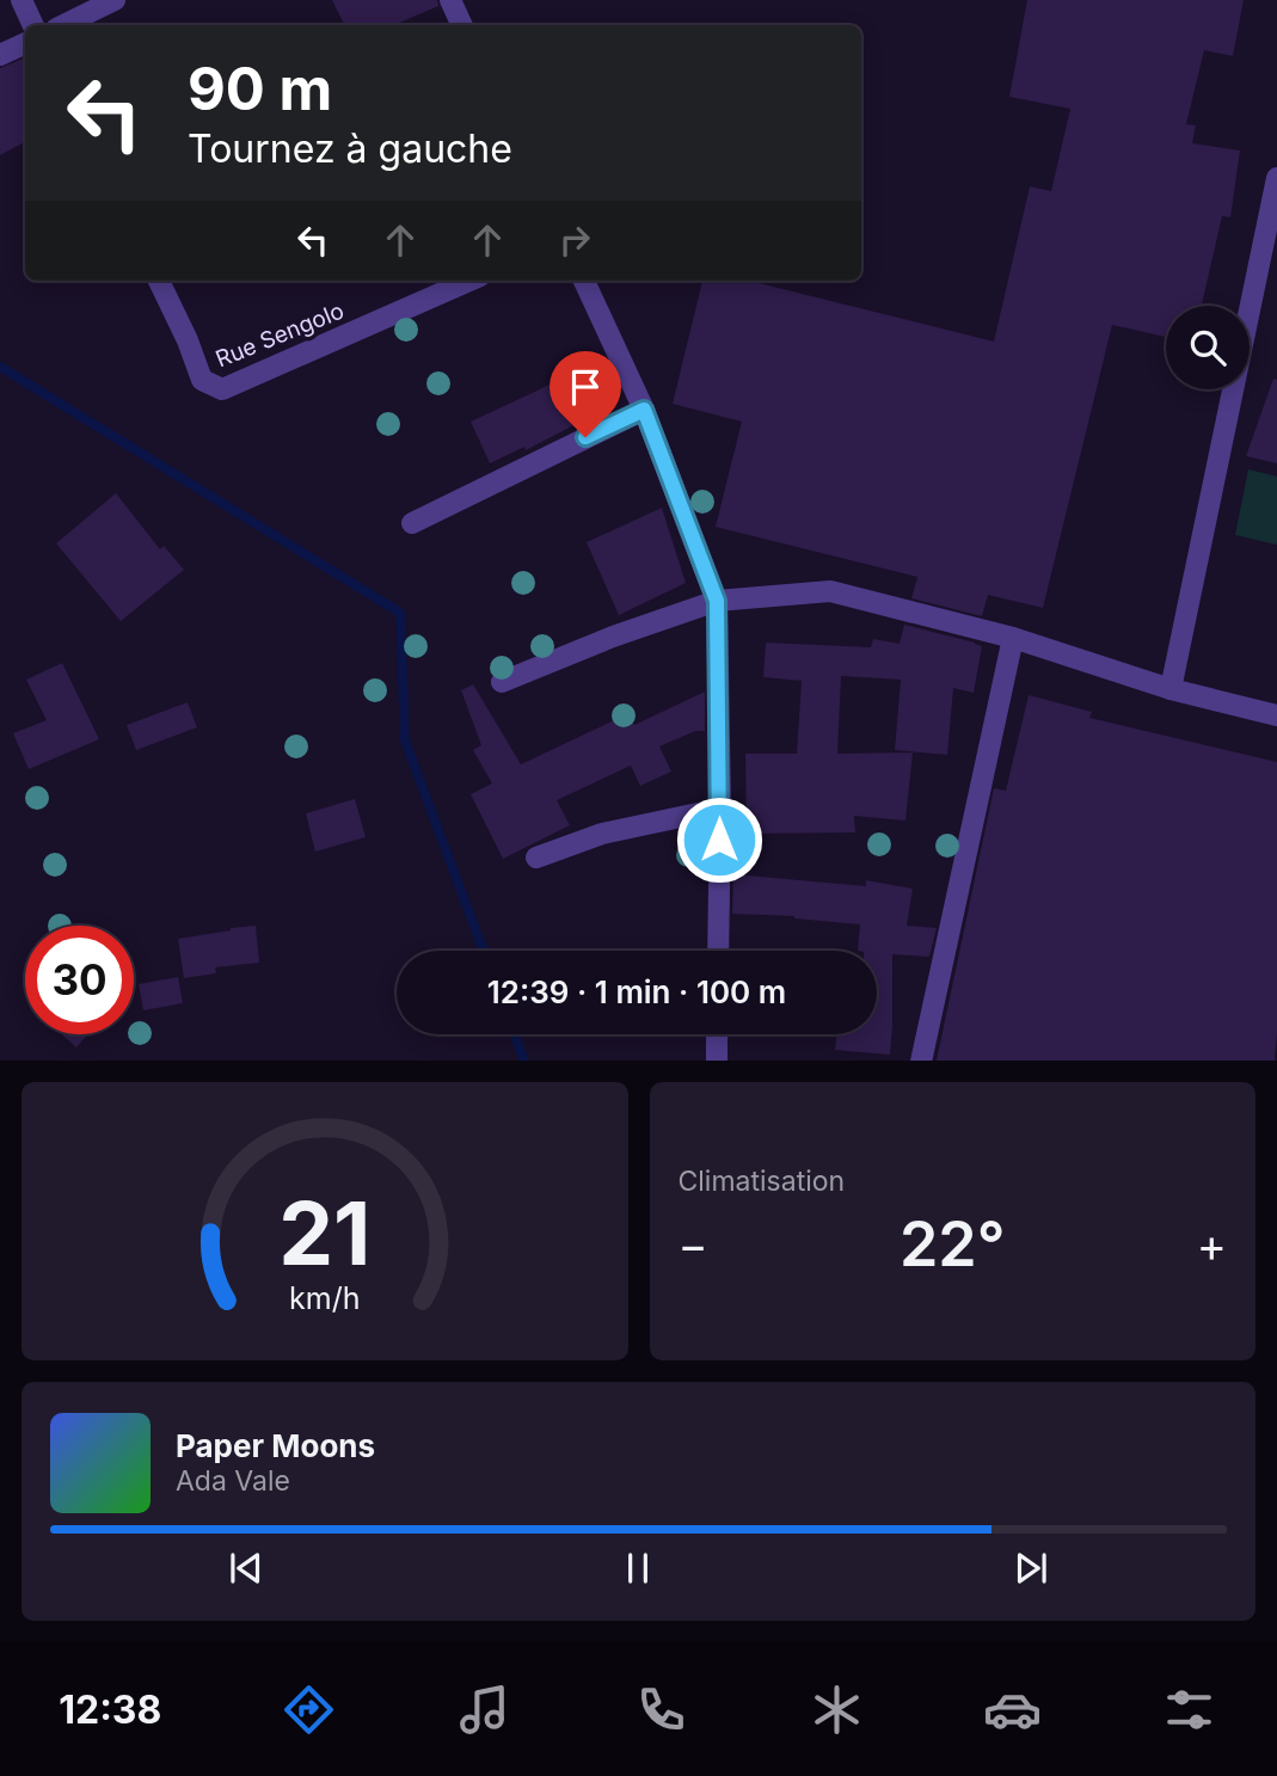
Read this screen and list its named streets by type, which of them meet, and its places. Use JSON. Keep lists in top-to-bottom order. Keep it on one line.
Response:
{"streets":{"street":["Rue Sengolo"]},"page":{"turn":["90 m","Tournez à gauche"],"limit":"30","trip":"12:39 · 1 min · 100 m","tile":"Climatisation","heat":["−","22°","+"],"song":["Paper Moons","Ada Vale"],"tabs":"12:38","gauge":["21","km/h"]}}
